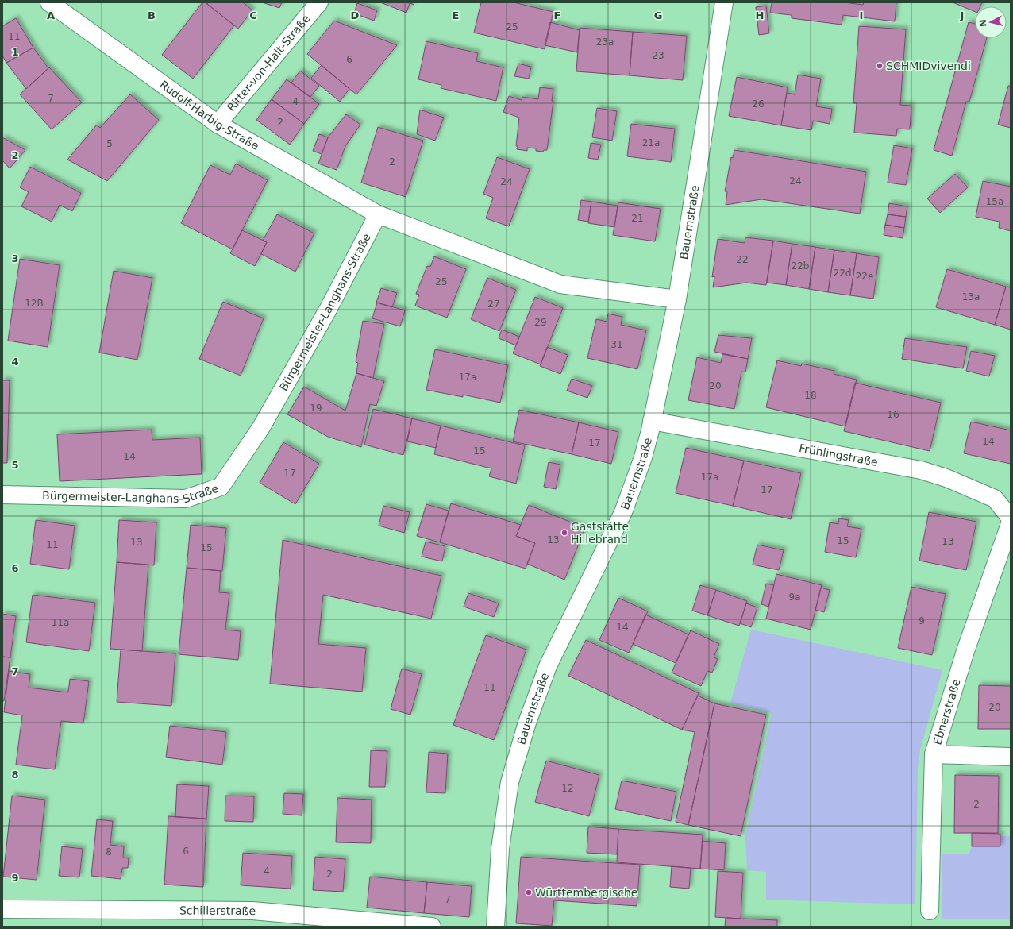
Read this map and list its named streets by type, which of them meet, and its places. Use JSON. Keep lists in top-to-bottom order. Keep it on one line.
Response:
{"streets":{"street":["Ritter-von-Halt-Straße","Rudolf-Harbig-Straße","Bauernstraße","Bürgermeister-Langhans-Straße","Frühlingstraße","Ebnerstraße","Schillerstraße"]},"crossings":[["Ritter-von-Halt-Straße","Rudolf-Harbig-Straße"],["Rudolf-Harbig-Straße","Bürgermeister-Langhans-Straße"],["Bauernstraße","Frühlingstraße"]],"places":["SCHMIDvivendi","Gaststätte Hillebrand","Württembergische"],"house_numbers":["25","11","23a","23","6","7","4","26","2","21a","5","2","24","24","15a","21","22","22b","22d","22e","25","13a","12B","27","29","31","17a","20","18","19","16","14","17","15","14","17","17a","17","13","15","13","13","11","15","9a","9","11a","14","11","20","12","2","6","8","4","2","7"],"north":"left","grid":{"columns":["A","B","C","D","E","F","G","H","I","J"],"rows":["1","2","3","4","5","6","7","8","9"]}}
